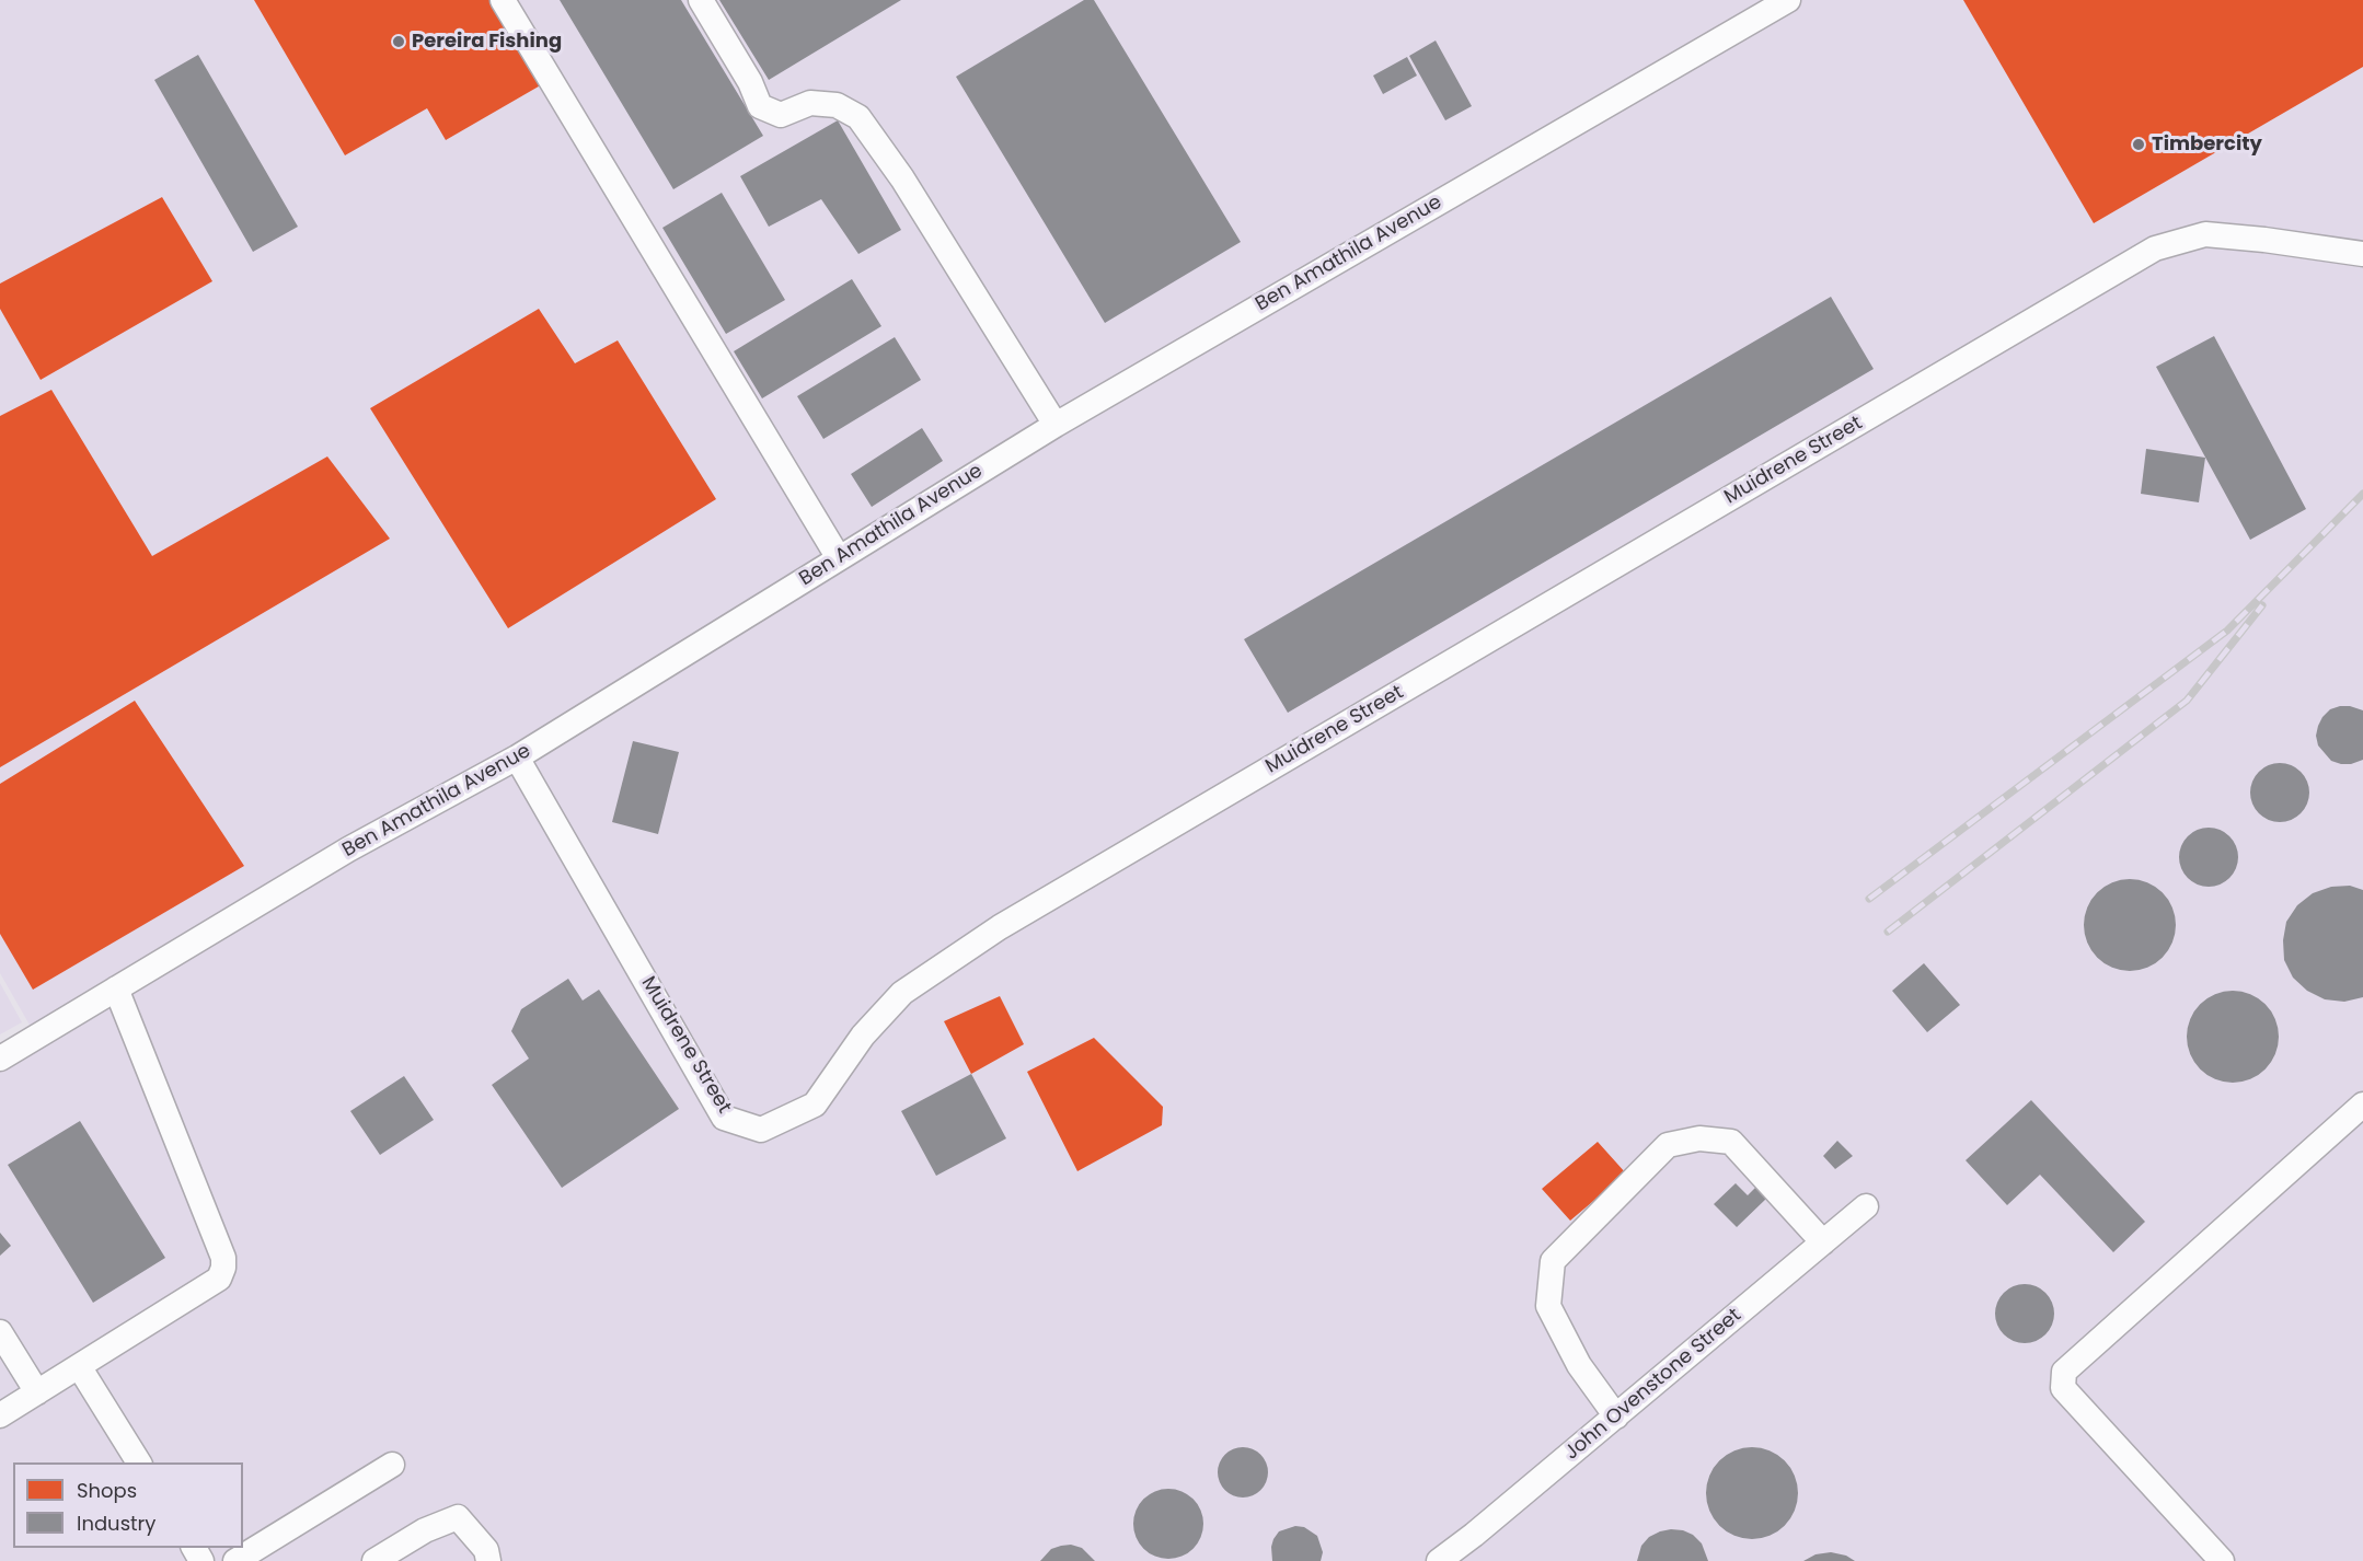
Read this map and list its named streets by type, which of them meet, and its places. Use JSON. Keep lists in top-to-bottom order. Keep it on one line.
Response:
{"streets":{"street":["Ben Amathila Avenue","Muidrene Street","John Ovenstone Street"]},"crossings":[["Ben Amathila Avenue","Muidrene Street"]],"places":["Pereira Fishing","Timbercity"],"legend":["Shops","Industry"]}
